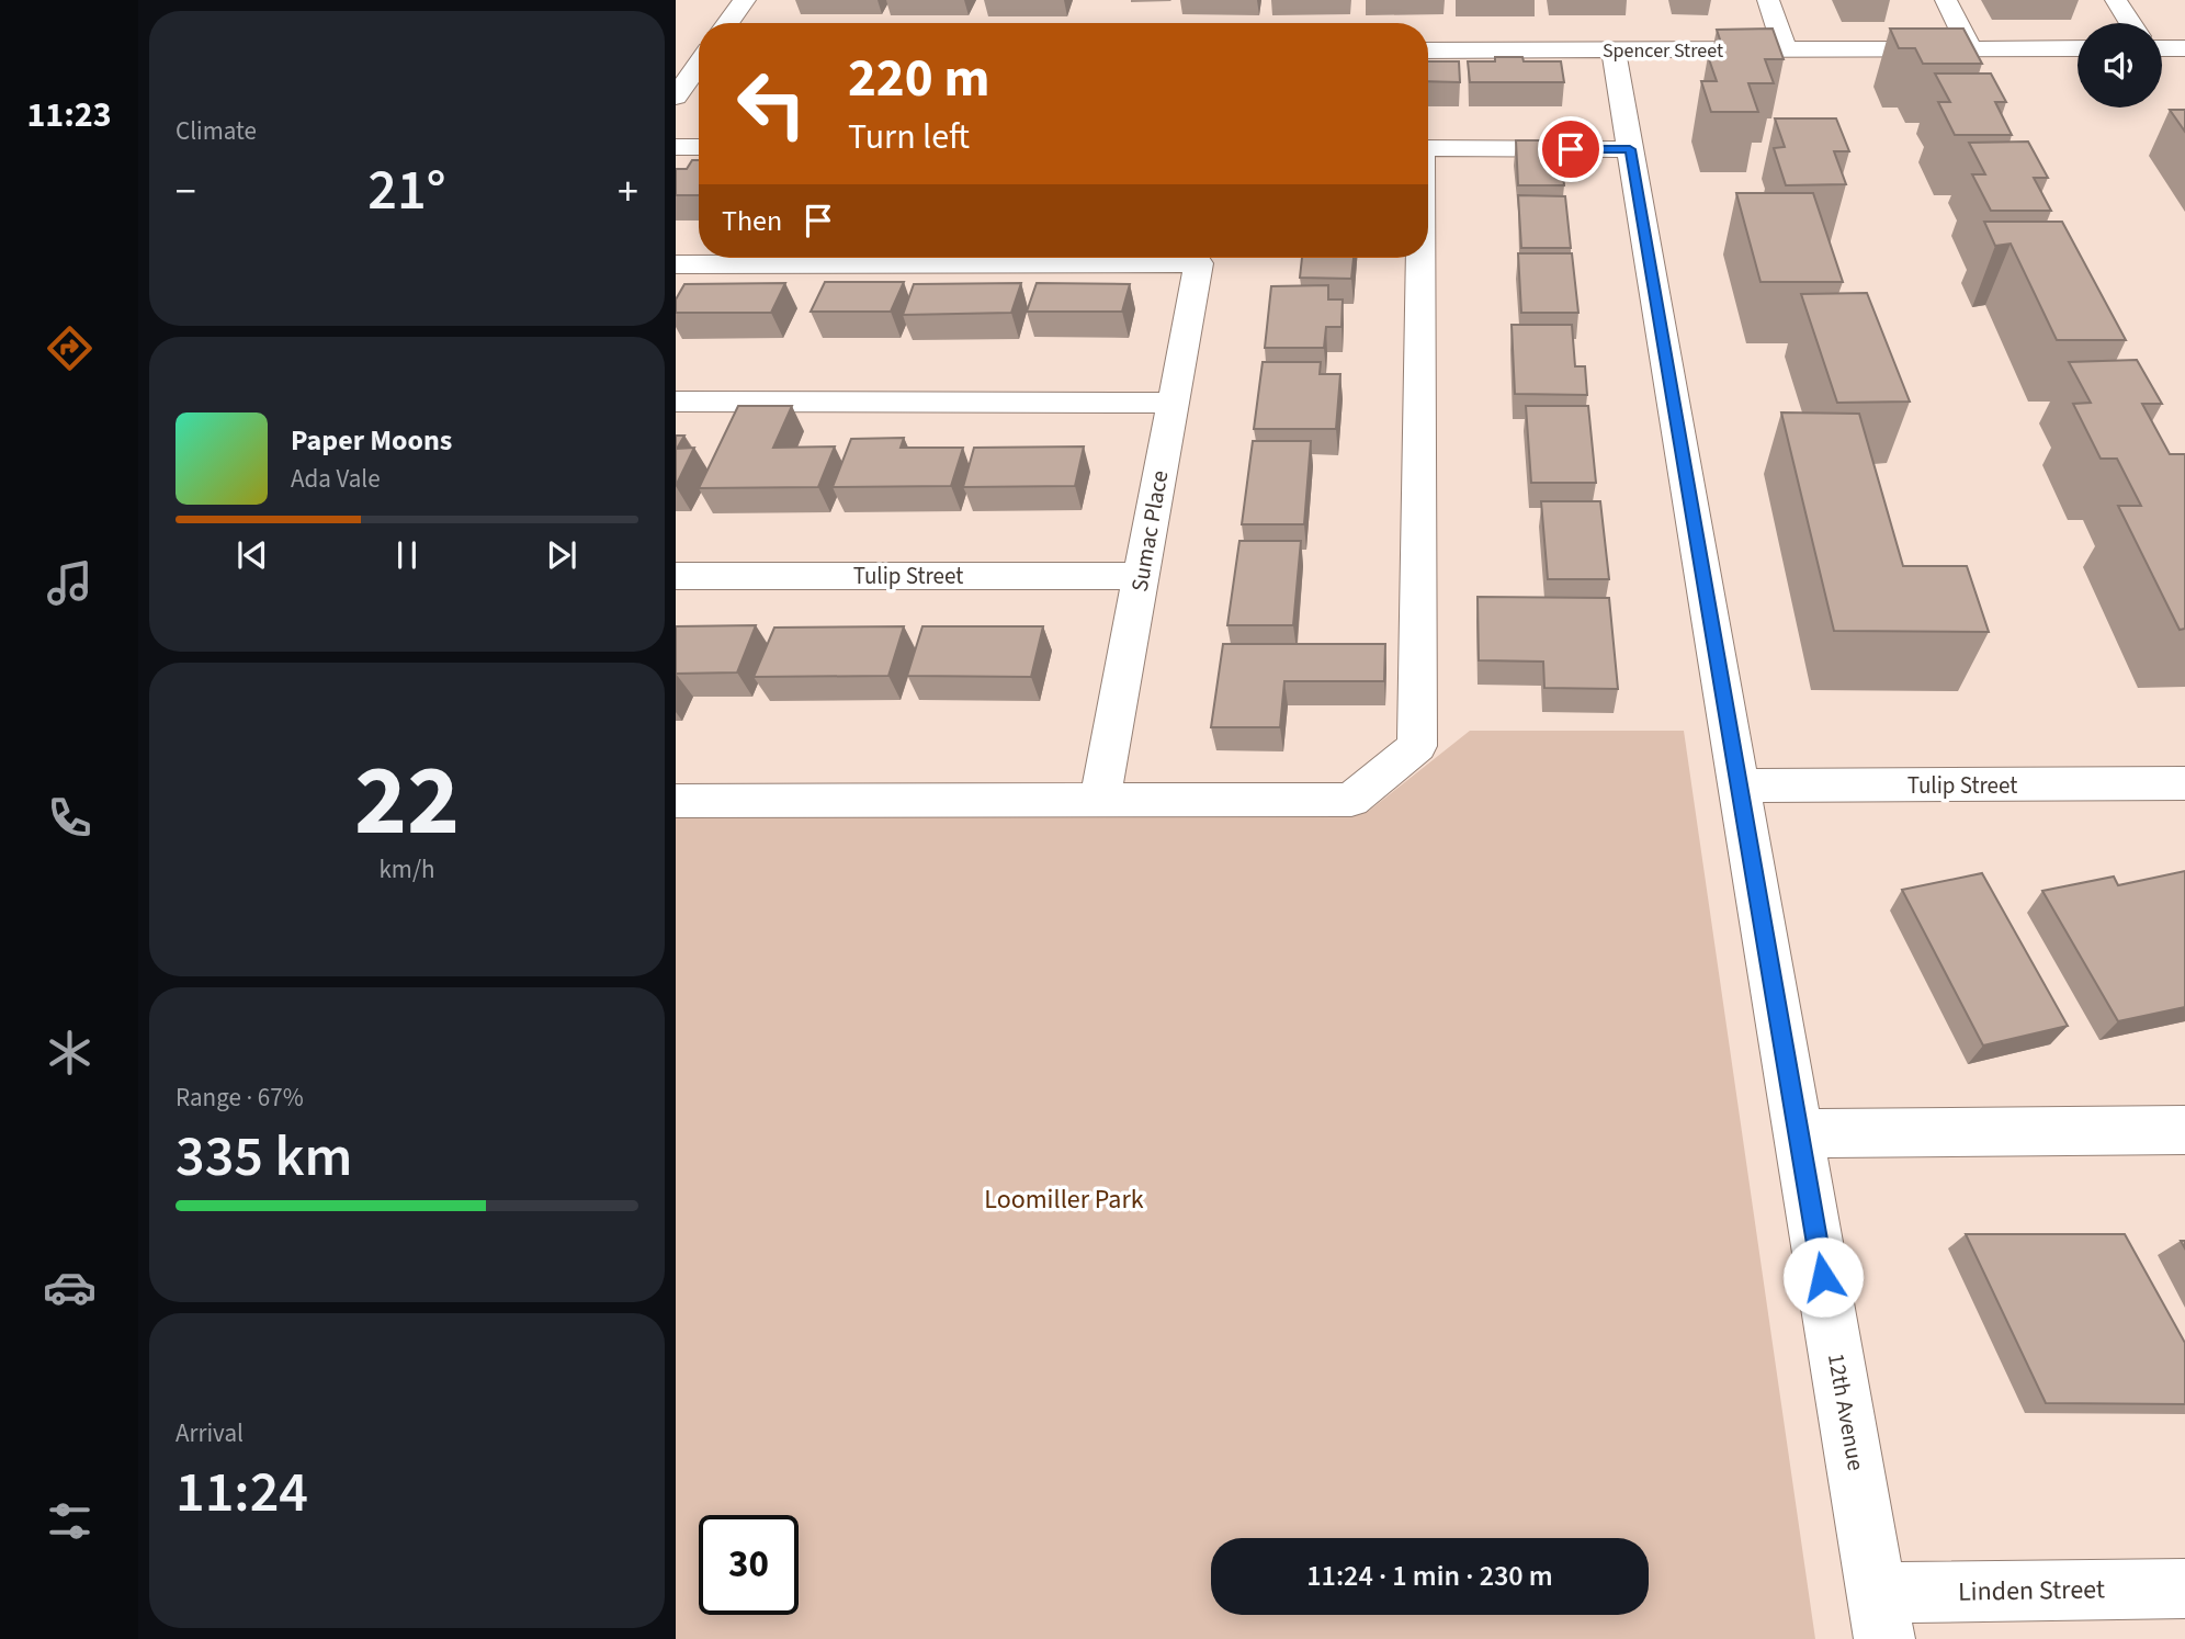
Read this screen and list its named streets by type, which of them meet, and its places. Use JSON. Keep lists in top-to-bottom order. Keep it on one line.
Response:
{"streets":{"street":["Spencer Street","Sumac Place","Tulip Street","12th Avenue","Linden Street"]},"crossings":[["Spencer Street","12th Avenue"],["Sumac Place","Tulip Street"],["Tulip Street","12th Avenue"],["12th Avenue","Linden Street"]],"parks":["Loomiller Park"],"page":{"tabs":"11:23","tile":["Climate",["22","km/h"],["Range · 67%","335 km"],["Arrival","11:24"]],"turn":["220 m","Turn left"],"heat":["−","21°","+"],"then":"Then","song":["Paper Moons","Ada Vale"],"limit":"30","trip":"11:24 · 1 min · 230 m"}}
